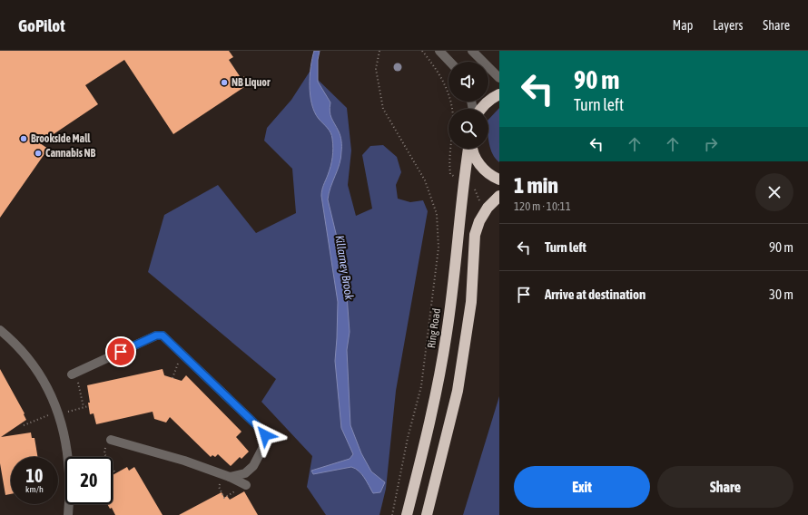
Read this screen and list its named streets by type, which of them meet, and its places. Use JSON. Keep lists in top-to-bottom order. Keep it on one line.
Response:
{"streets":{"highway":["Ring Road"]},"water":["Killarney Brook"],"places":["NB Liquor","Brookside Mall","Cannabis NB"],"page":{"header":"GoPilot","nav":["Map","Layers","Share"],"turn":["90 m","Turn left"],"heading":["1 min","120 m · 10:11"],"list":[{"name":"Turn left","value":"90 m"},{"name":"Arrive at destination","value":"30 m"}],"speed":"10 km/h","limit":"20","buttons":["Exit","Share"]}}
